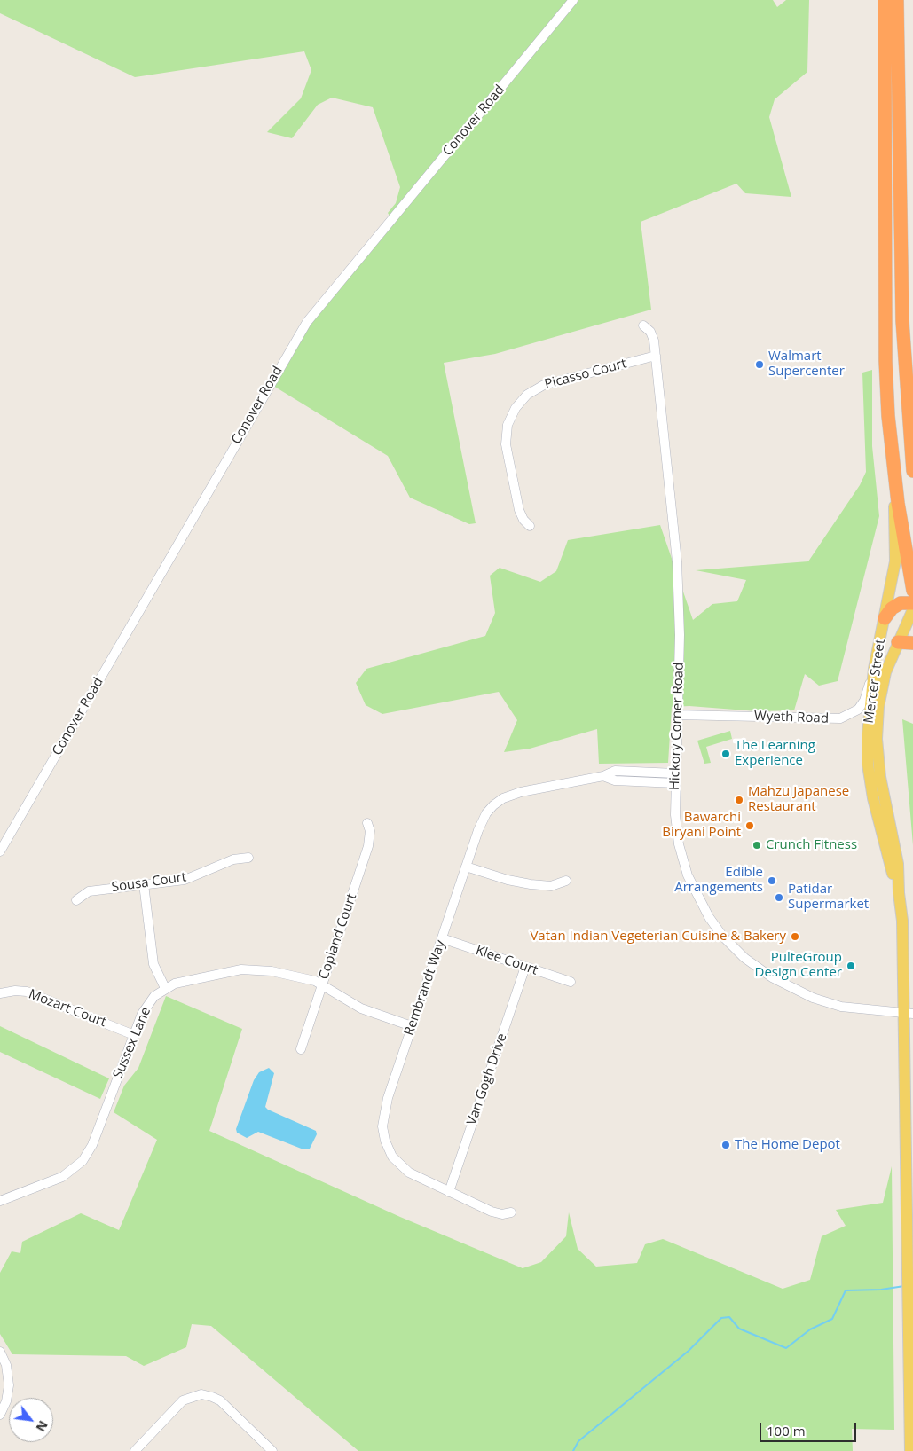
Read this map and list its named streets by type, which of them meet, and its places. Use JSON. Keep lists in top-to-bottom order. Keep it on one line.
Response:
{"streets":{"main road":["Mercer Street"],"street":["Conover Road","Picasso Court","Wyeth Road","Hickory Corner Road","Sousa Court","Copland Court","Klee Court","Rembrandt Way","Mozart Court","Sussex Lane","Van Gogh Drive"]},"crossings":[["Picasso Court","Hickory Corner Road"],["Mercer Street","Wyeth Road"],["Mercer Street","Hickory Corner Road"],["Wyeth Road","Hickory Corner Road"],["Hickory Corner Road","Rembrandt Way"],["Copland Court","Sussex Lane"],["Klee Court","Rembrandt Way"],["Klee Court","Van Gogh Drive"],["Rembrandt Way","Sussex Lane"],["Rembrandt Way","Van Gogh Drive"],["Mozart Court","Sussex Lane"]],"places":["Walmart Supercenter","The Learning Experience","Mahzu Japanese Restaurant","Bawarchi Biryani Point","Crunch Fitness","Edible Arrangements","Patidar Supermarket","Vatan Indian Vegeterian Cuisine & Bakery","PulteGroup Design Center","The Home Depot"],"scale_bar":"100 m","north":"bottom right"}
